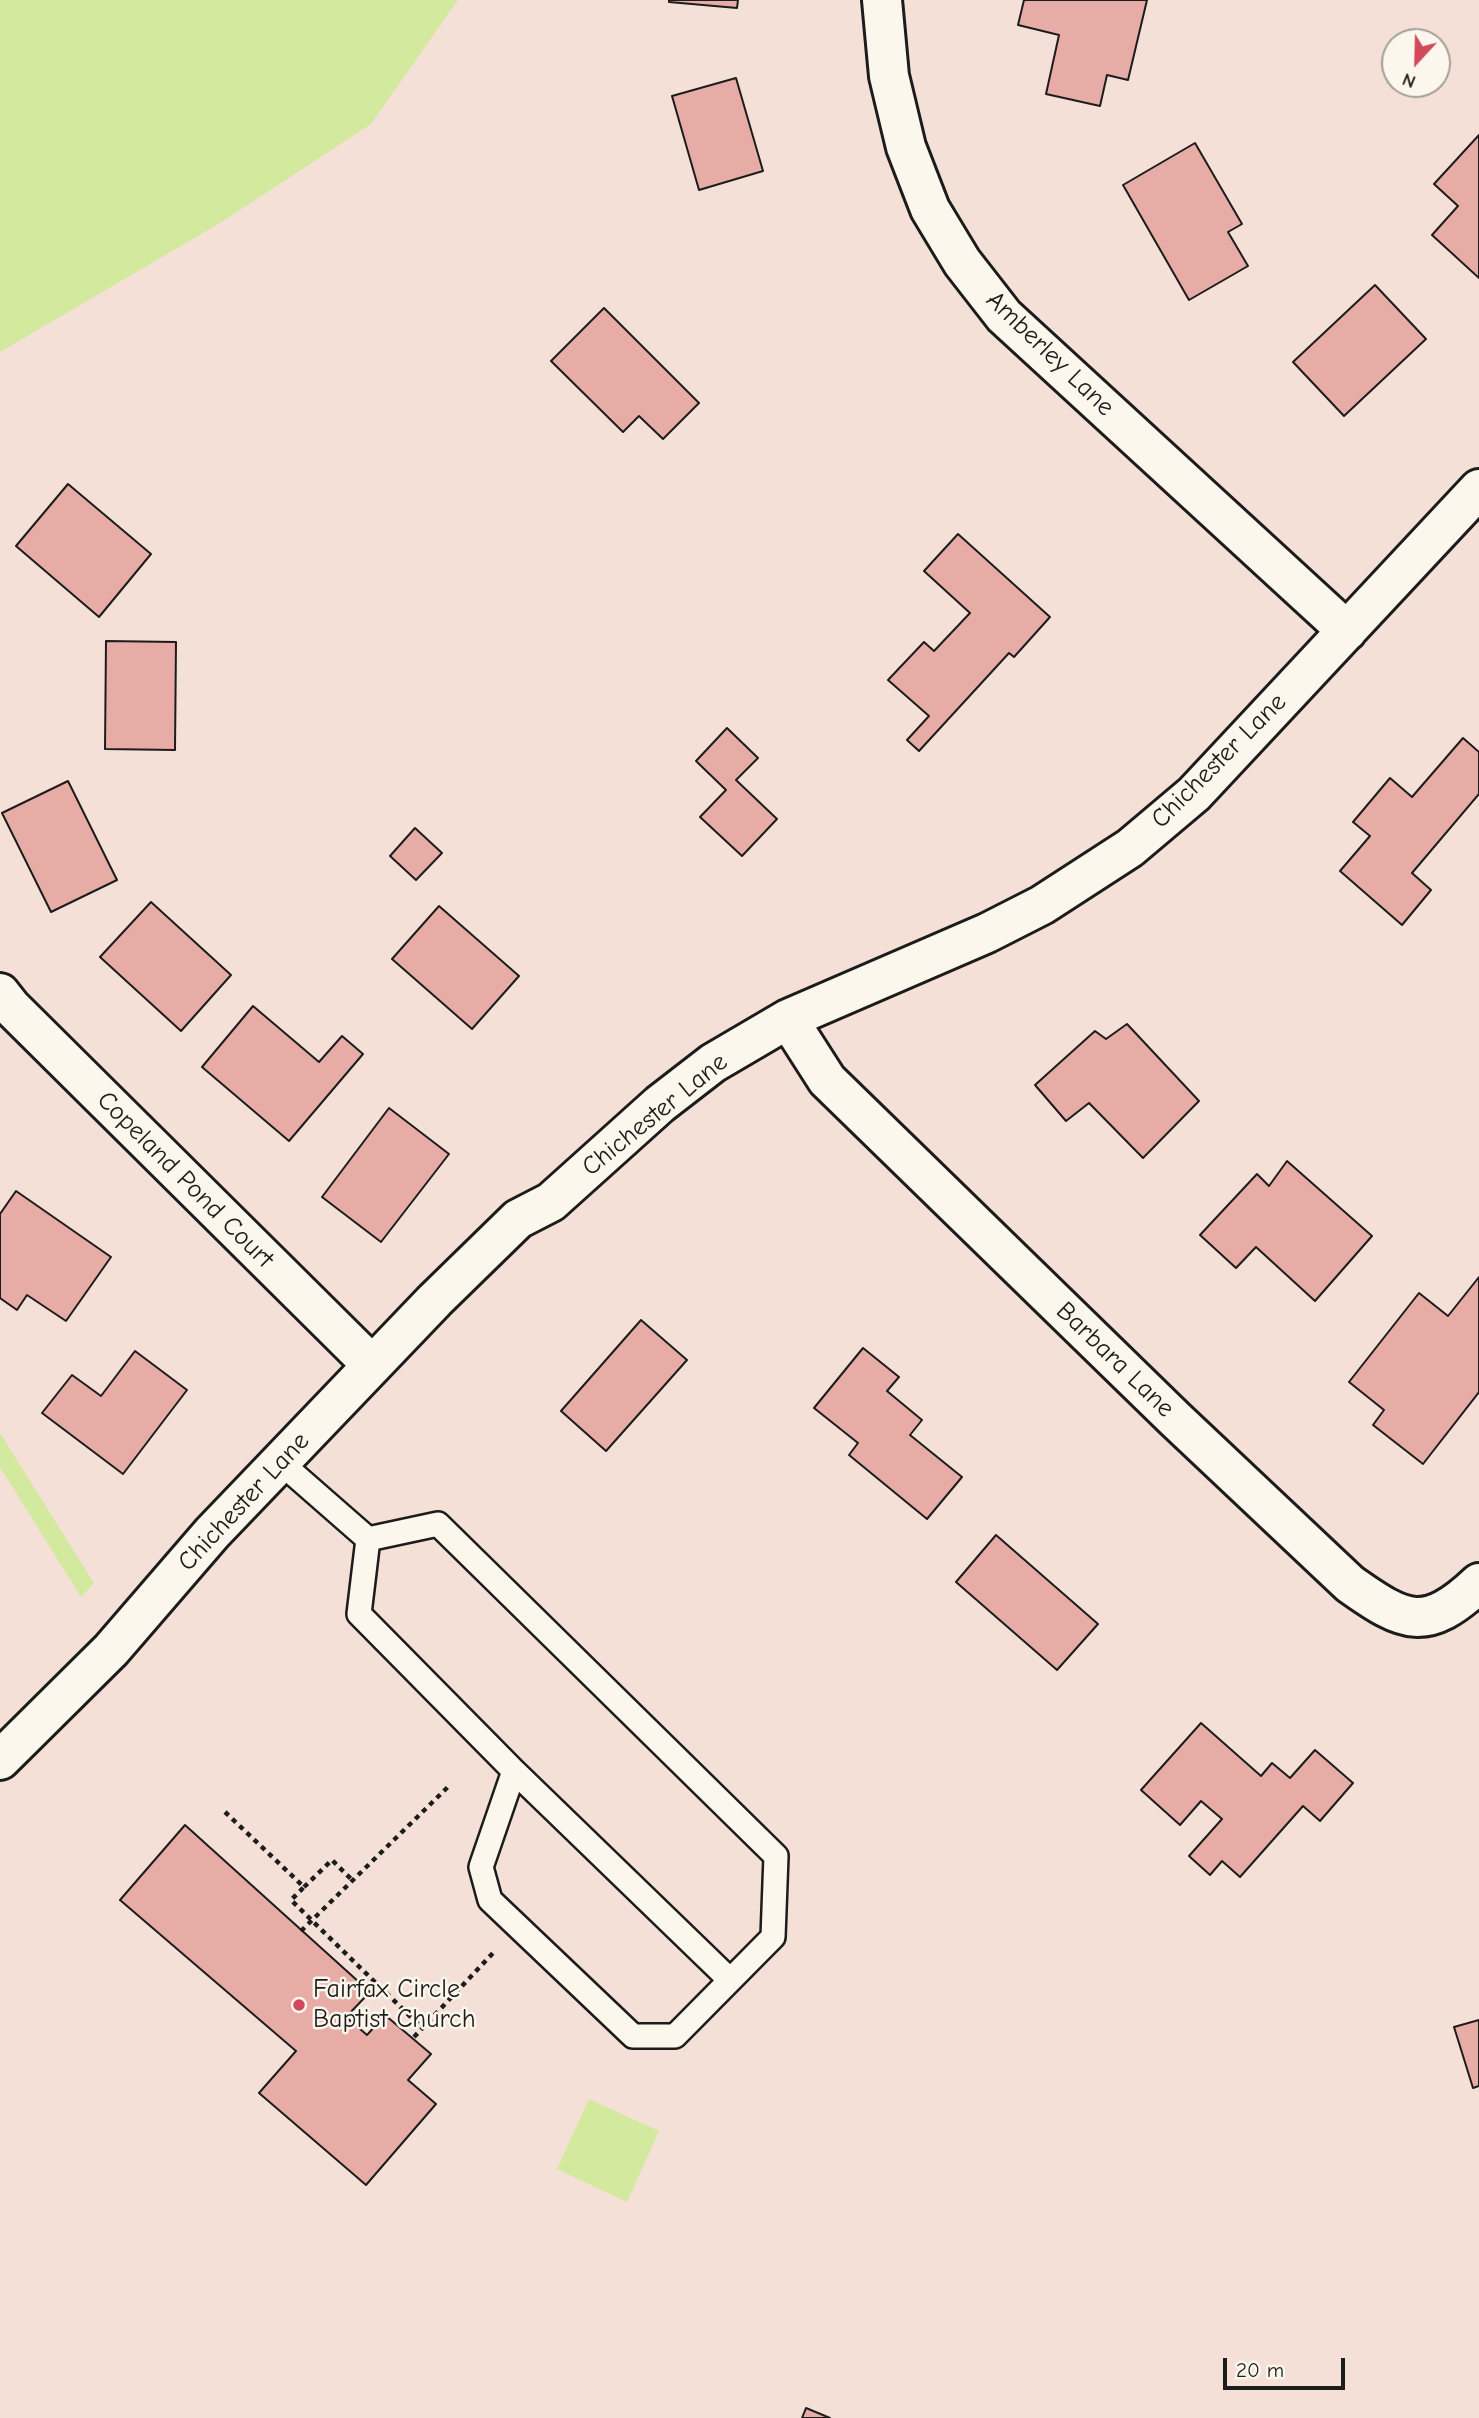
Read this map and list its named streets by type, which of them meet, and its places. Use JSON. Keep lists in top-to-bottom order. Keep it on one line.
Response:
{"streets":{"street":["Amberley Lane","Chichester Lane","Copeland Pond Court","Barbara Lane"]},"crossings":[["Amberley Lane","Chichester Lane"],["Chichester Lane","Copeland Pond Court"],["Chichester Lane","Barbara Lane"]],"places":["Fairfax Circle Baptist Church"],"scale_bar":"20 m","north":"bottom"}
